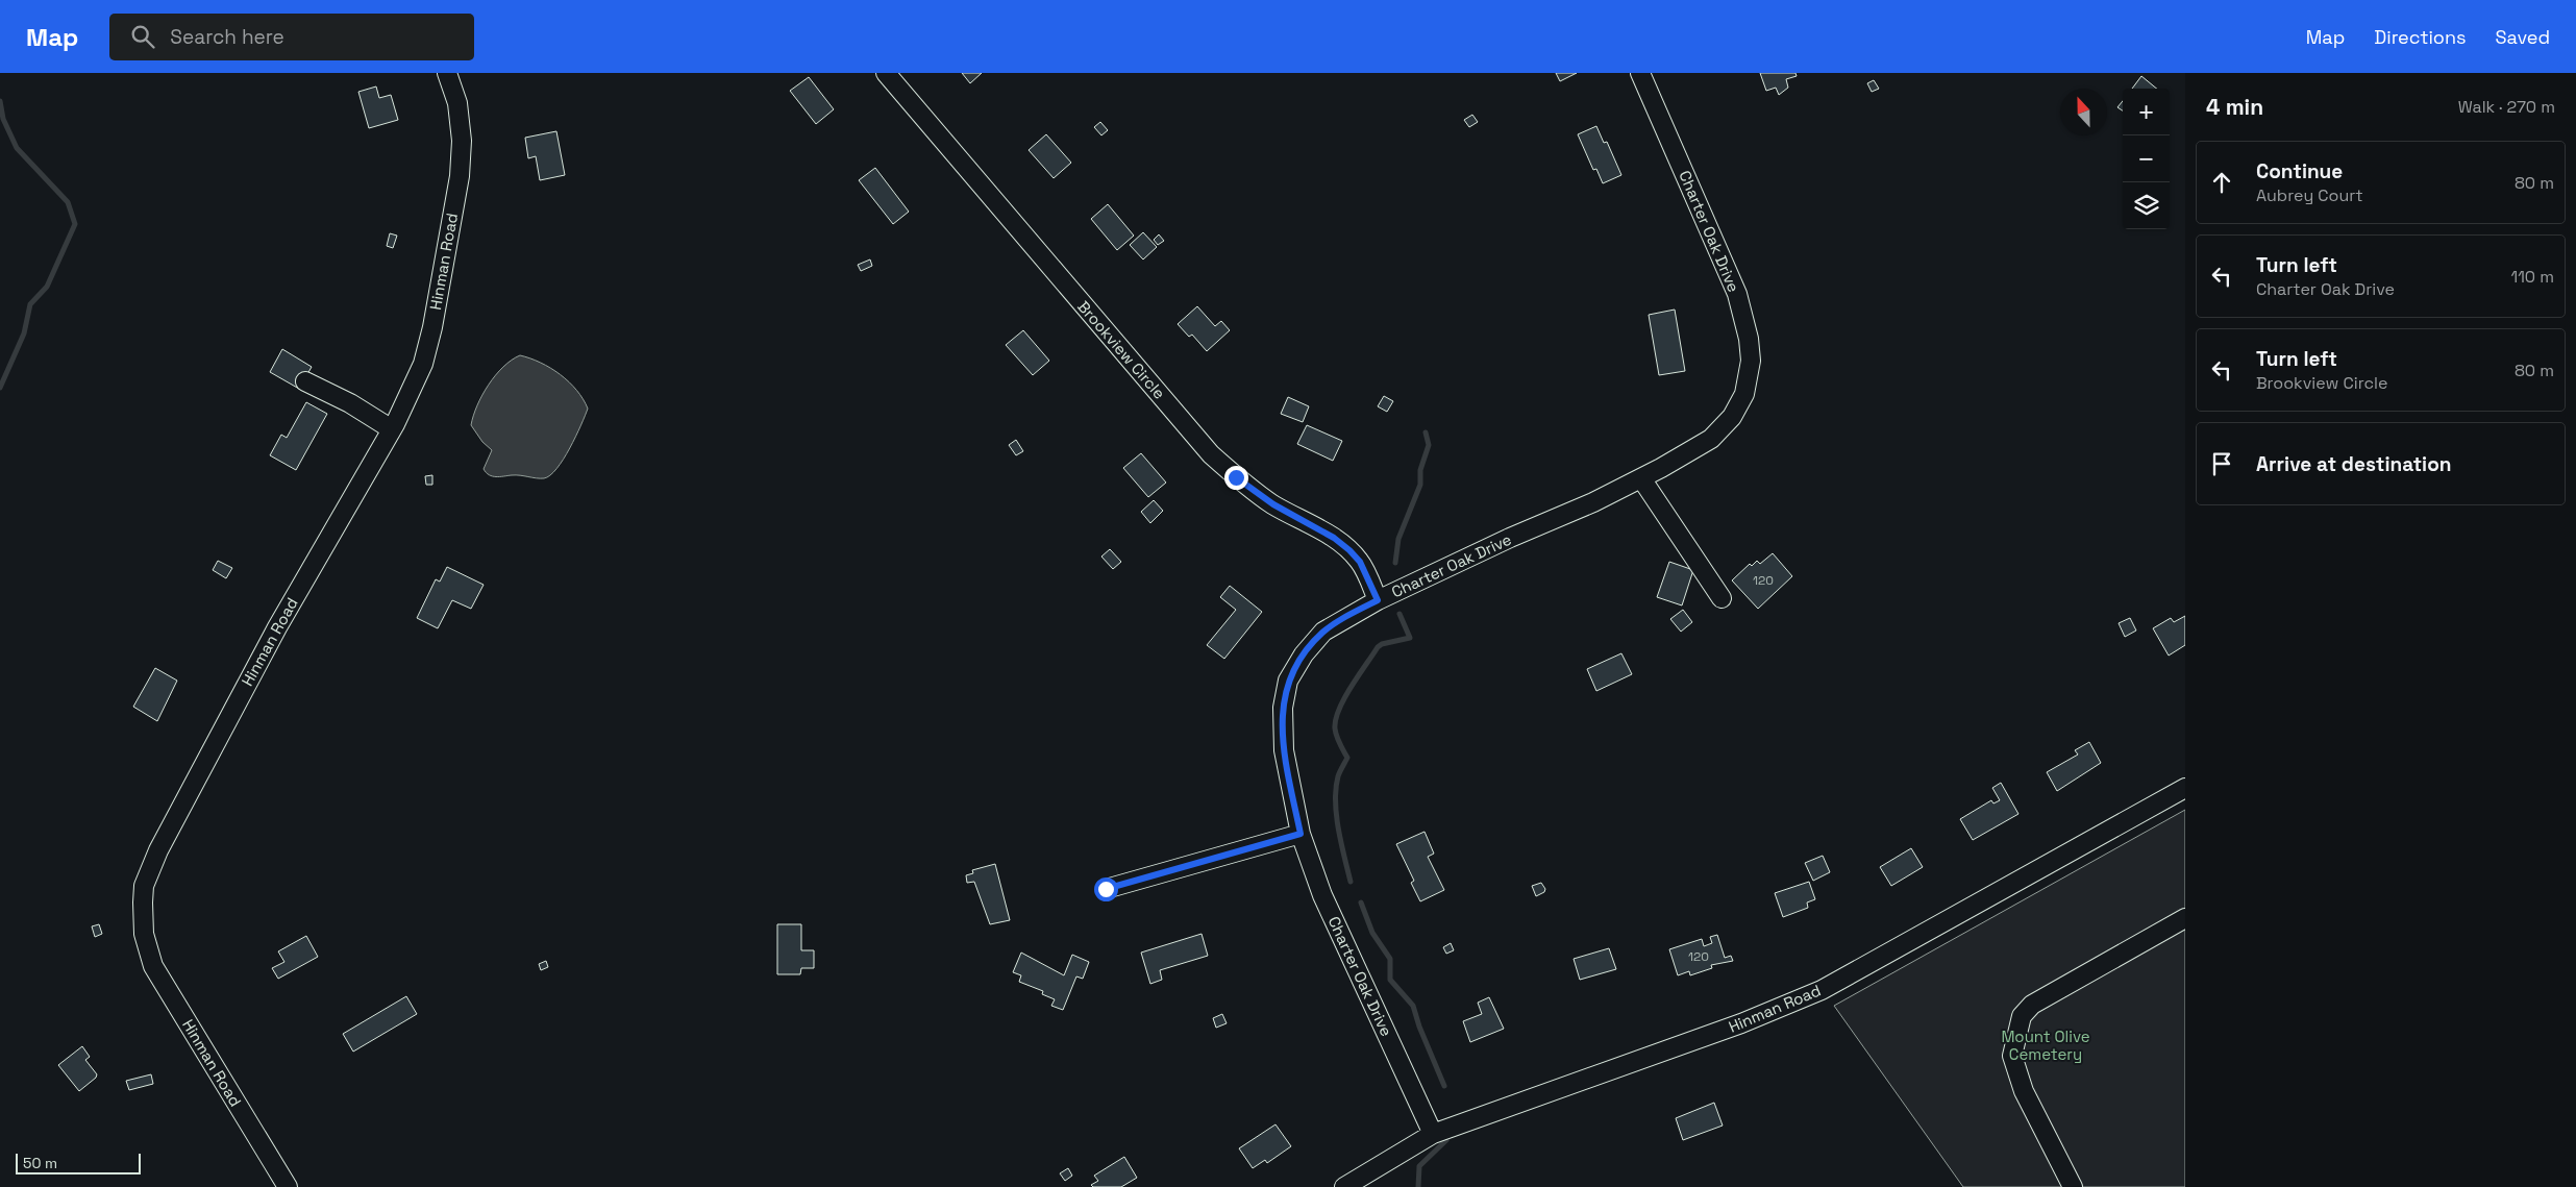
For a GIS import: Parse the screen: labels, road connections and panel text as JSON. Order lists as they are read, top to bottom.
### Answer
{
  "streets": {
    "street": ["Charter Oak Drive", "Hinman Road", "Brookview Circle"]
  },
  "crossings": [
    ["Charter Oak Drive", "Hinman Road"],
    ["Charter Oak Drive", "Brookview Circle"]
  ],
  "parks": ["Mount Olive Cemetery"],
  "house_numbers": ["120", "120"],
  "scale_bar": "50 m",
  "north": "top",
  "page": {
    "header": "Map",
    "search": "Search here",
    "nav": ["Map", "Directions", "Saved"],
    "heading": ["4 min", "Walk · 270 m"],
    "map_buttons": ["+", "−"],
    "list": [
      ["Continue", "Aubrey Court", "80 m"],
      ["Turn left", "Charter Oak Drive", "110 m"],
      ["Turn left", "Brookview Circle", "80 m"],
      "Arrive at destination"
    ],
    "scale": "50 m"
  }
}
